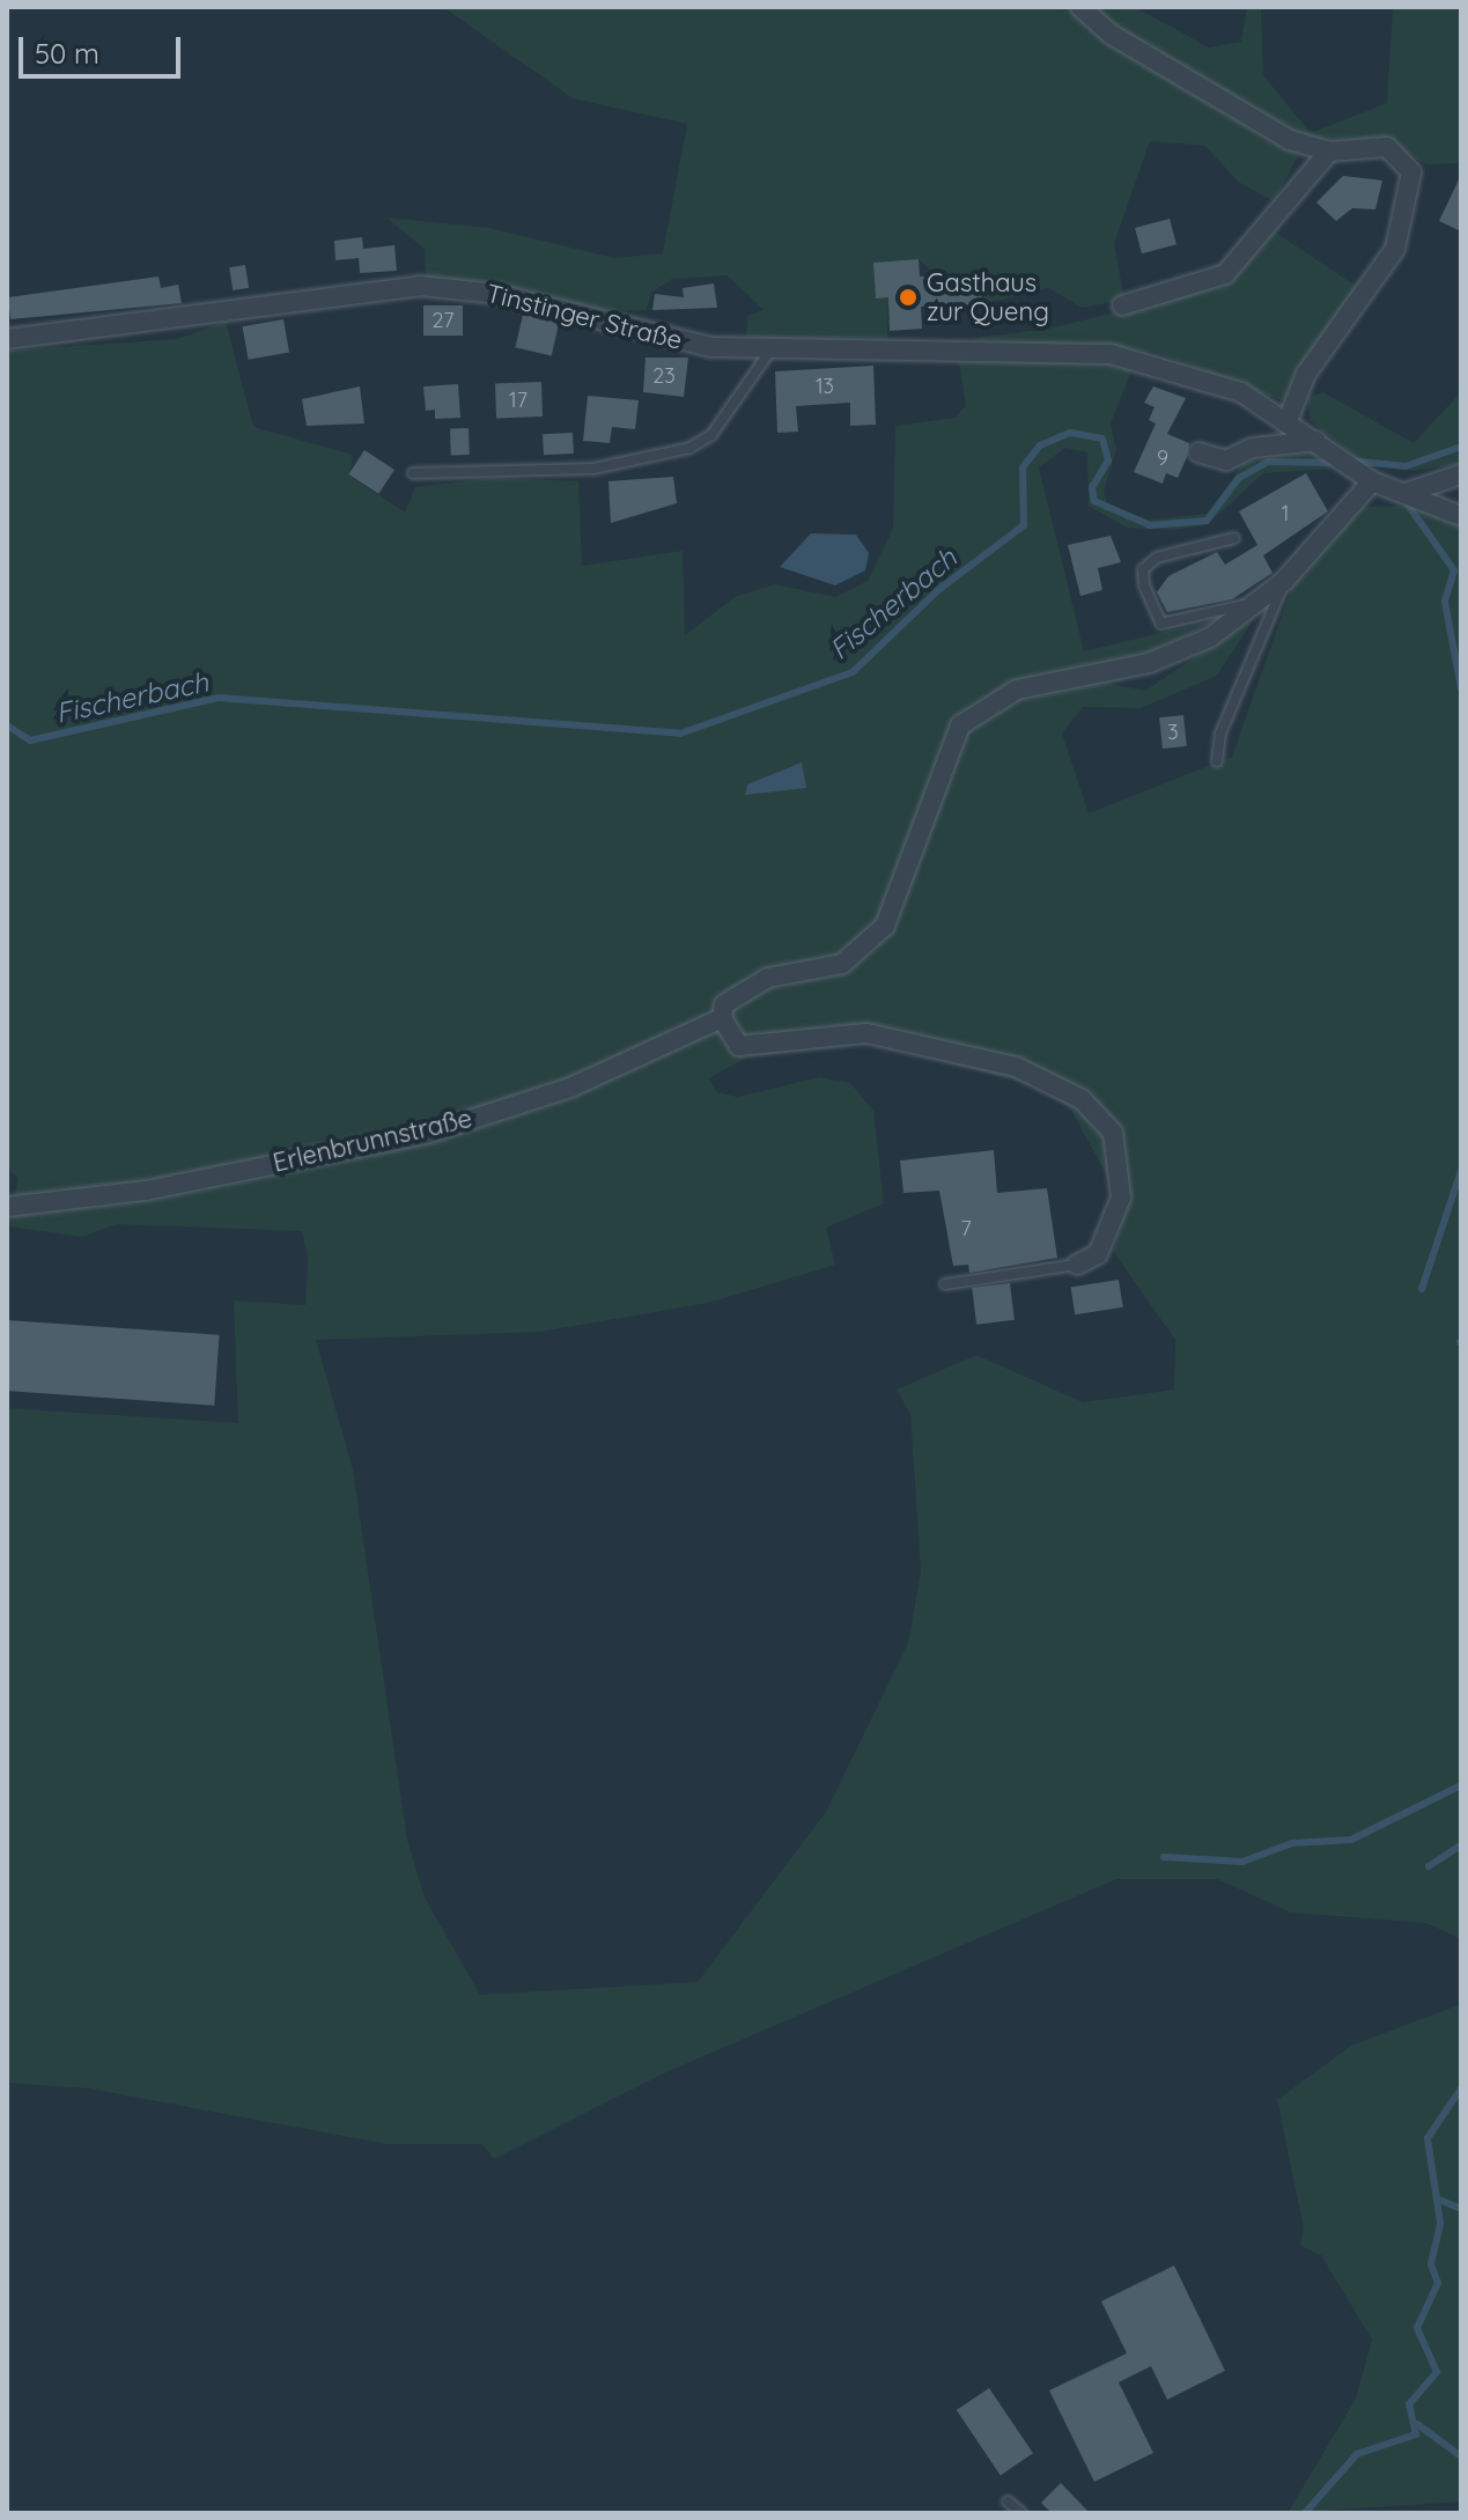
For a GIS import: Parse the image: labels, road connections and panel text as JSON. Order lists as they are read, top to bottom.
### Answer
{
  "streets": {
    "street": ["Tinstinger Straße", "Erlenbrunnstraße"]
  },
  "water": ["Fischerbach"],
  "places": ["Gasthaus zur Queng"],
  "house_numbers": [
    "27",
    "23",
    "13",
    "17",
    "9",
    "1",
    "3",
    "7"
  ],
  "scale_bar": "50 m"
}
